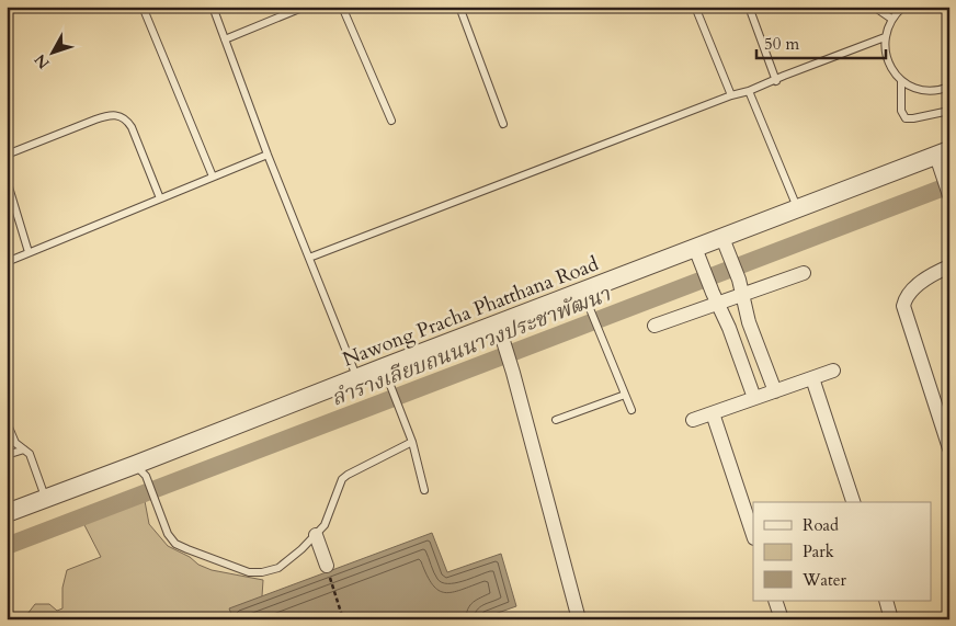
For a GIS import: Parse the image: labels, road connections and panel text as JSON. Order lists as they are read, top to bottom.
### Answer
{
  "streets": {
    "street": ["Nawong Pracha Phatthana Road"]
  },
  "water": ["ลำรางเลียบถนนนาวงประชาพัฒนา"],
  "legend": ["Road", "Park", "Water"],
  "scale_bar": "50 m",
  "north": "bottom left"
}
